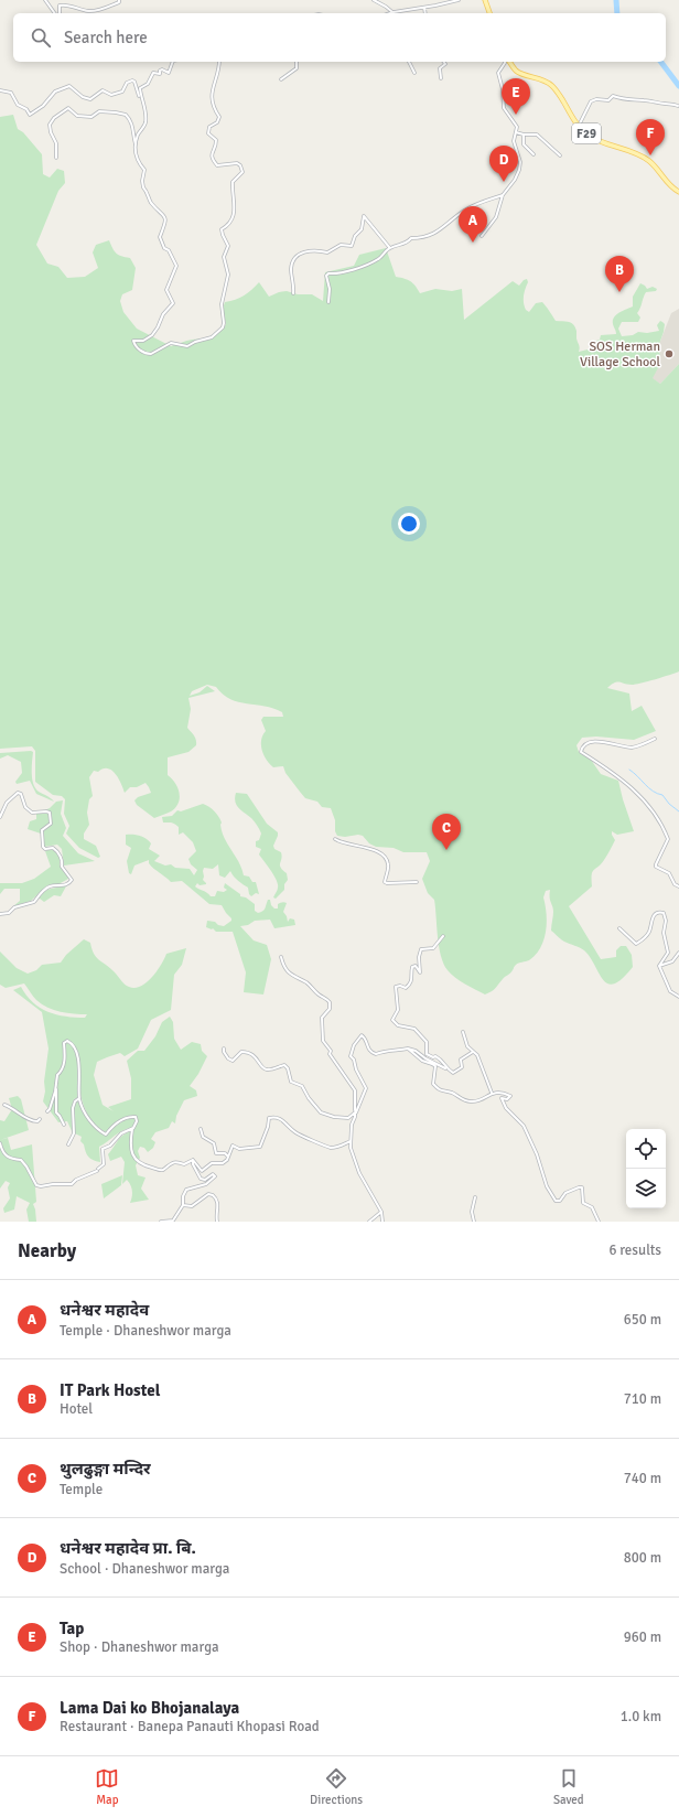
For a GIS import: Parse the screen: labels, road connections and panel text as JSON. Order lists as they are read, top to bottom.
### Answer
{
  "streets": {
    "main road": ["F29"]
  },
  "places": ["SOS Herman Village School"],
  "page": {
    "search": "Search here",
    "pins": [
      "E",
      "F",
      "D",
      "A",
      "B",
      "C"
    ],
    "heading": ["Nearby", "6 results"],
    "list": [
      {
        "mark": "A",
        "name": "धनेश्वर महादेव",
        "note": "Temple · Dhaneshwor marga",
        "value": "650 m"
      },
      {
        "mark": "B",
        "name": "IT Park Hostel",
        "note": "Hotel",
        "value": "710 m"
      },
      {
        "mark": "C",
        "name": "थुलढुङ्गा मन्दिर",
        "note": "Temple",
        "value": "740 m"
      },
      {
        "mark": "D",
        "name": "धनेश्वर महादेव प्रा. बि.",
        "note": "School · Dhaneshwor marga",
        "value": "800 m"
      },
      {
        "mark": "E",
        "name": "Tap",
        "note": "Shop · Dhaneshwor marga",
        "value": "960 m"
      },
      {
        "mark": "F",
        "name": "Lama Dai ko Bhojanalaya",
        "note": "Restaurant · Banepa Panauti Khopasi Road",
        "value": "1.0 km"
      }
    ],
    "nav": ["Map", "Directions", "Saved"]
  }
}
